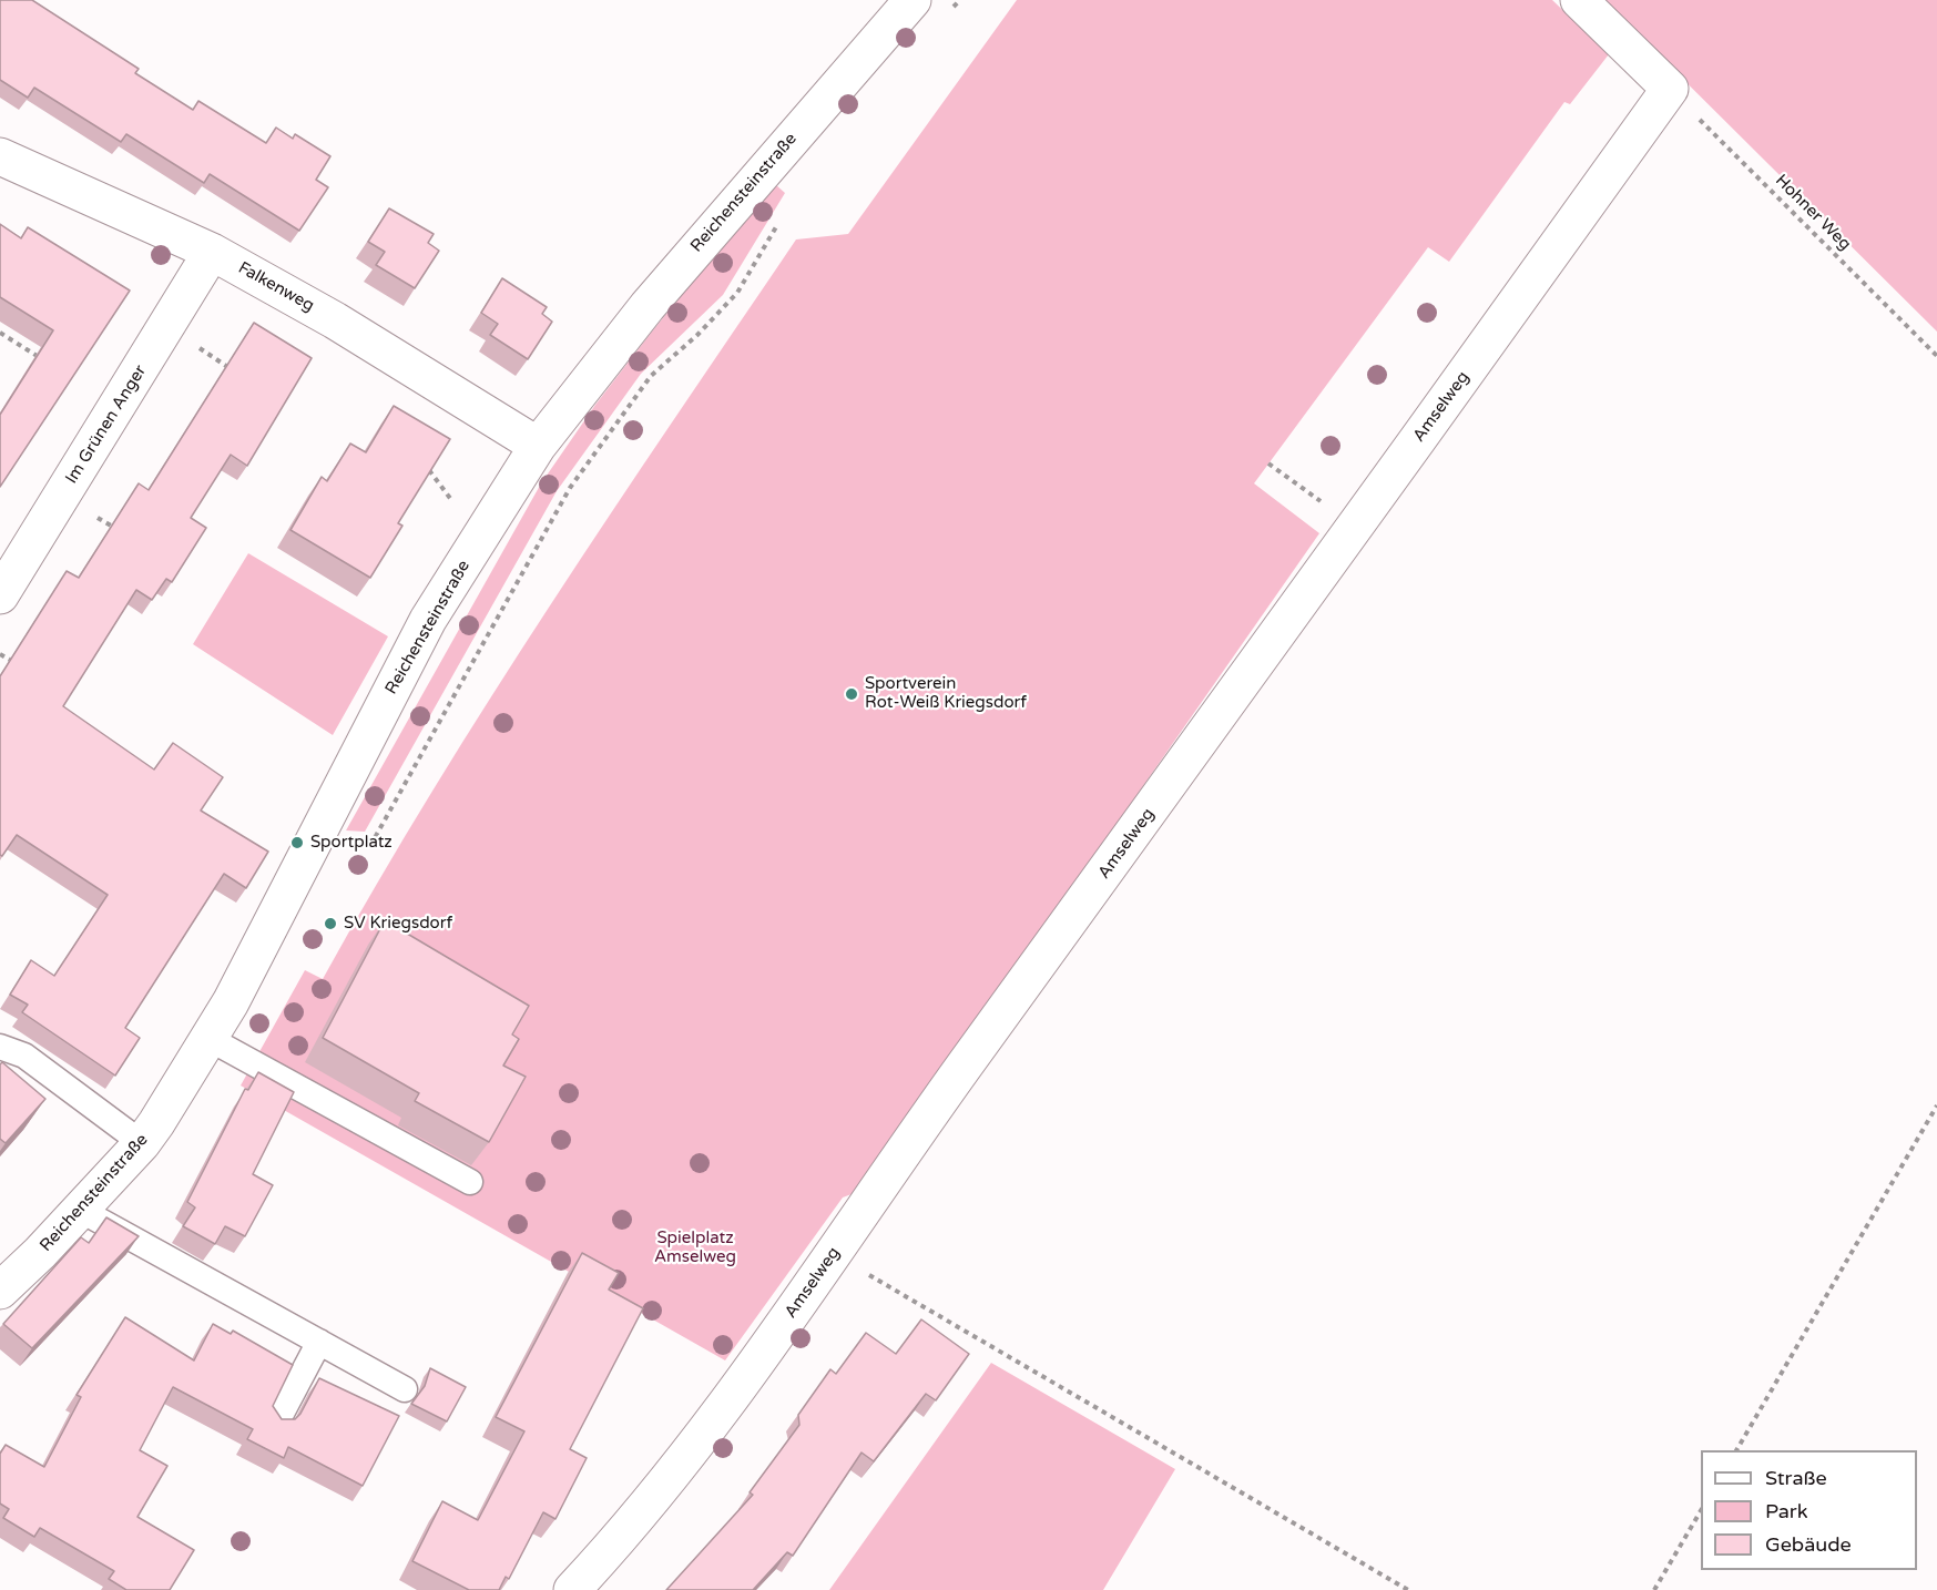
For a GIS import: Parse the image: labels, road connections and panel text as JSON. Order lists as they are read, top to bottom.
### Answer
{
  "streets": {
    "street": [
      "Reichensteinstraße",
      "Falkenweg",
      "Amselweg",
      "Im Grünen Anger"
    ],
    "path": ["Hohner Weg"]
  },
  "crossings": [
    ["Reichensteinstraße", "Falkenweg"],
    ["Hohner Weg", "Amselweg"],
    ["Falkenweg", "Im Grünen Anger"]
  ],
  "parks": ["Spielplatz Amselweg"],
  "places": ["Sportverein Rot-Weiß Kriegsdorf", "Sportplatz", "SV Kriegsdorf"],
  "legend": ["Straße", "Park", "Gebäude"]
}
